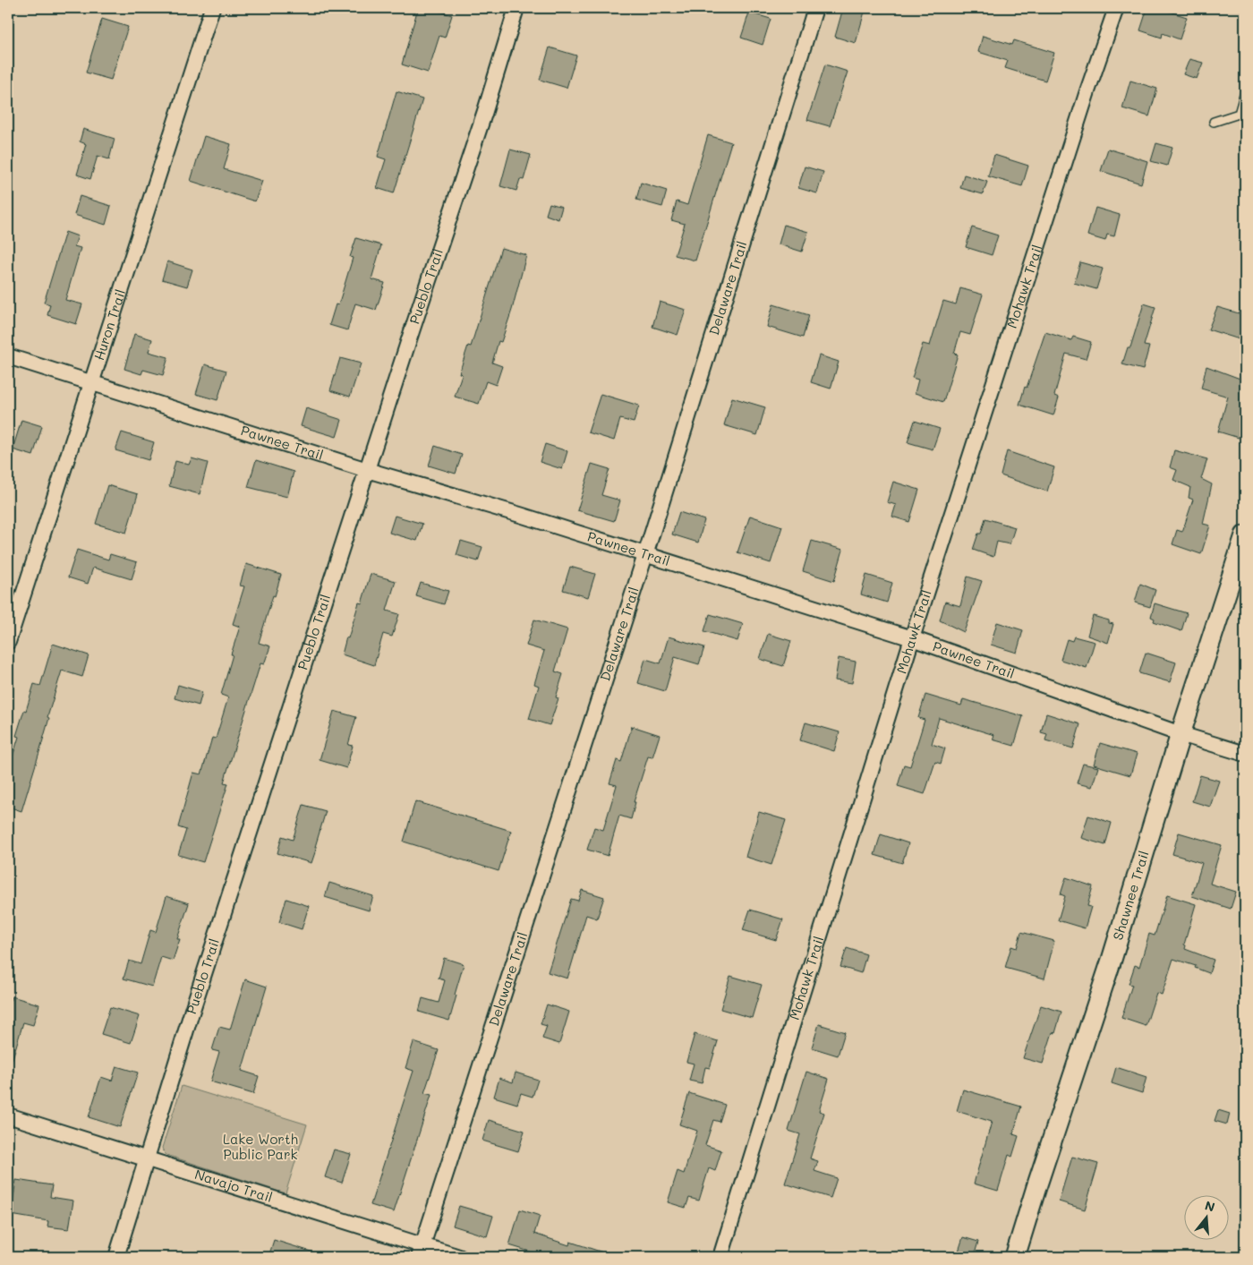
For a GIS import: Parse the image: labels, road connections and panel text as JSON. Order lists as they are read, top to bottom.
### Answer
{
  "streets": {
    "street": [
      "Mohawk Trail",
      "Pueblo Trail",
      "Delaware Trail",
      "Huron Trail",
      "Pawnee Trail",
      "Shawnee Trail",
      "Navajo Trail"
    ]
  },
  "crossings": [
    ["Mohawk Trail", "Pawnee Trail"],
    ["Pueblo Trail", "Pawnee Trail"],
    ["Pueblo Trail", "Navajo Trail"],
    ["Delaware Trail", "Pawnee Trail"],
    ["Delaware Trail", "Navajo Trail"],
    ["Huron Trail", "Pawnee Trail"],
    ["Pawnee Trail", "Shawnee Trail"]
  ],
  "parks": ["Lake Worth Public Park"],
  "north": "top"
}
